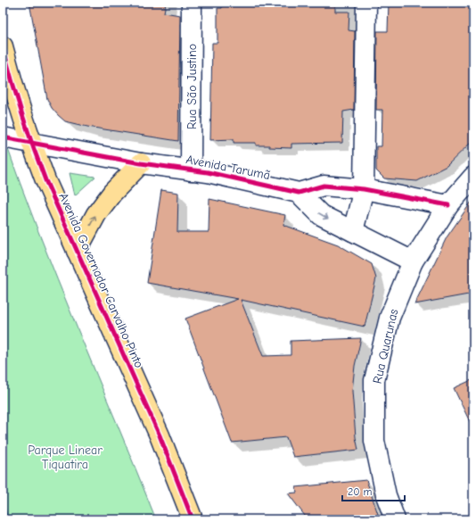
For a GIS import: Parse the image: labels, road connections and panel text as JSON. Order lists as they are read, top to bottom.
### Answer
{
  "streets": {
    "main road": ["Avenida Governador Carvalho Pinto"],
    "street": ["Rua São Justino", "Avenida Tarumã", "Rua Quarunas"]
  },
  "crossings": [
    ["Rua São Justino", "Avenida Tarumã"],
    ["Avenida Tarumã", "Avenida Governador Carvalho Pinto"],
    ["Avenida Tarumã", "Rua Quarunas"]
  ],
  "parks": ["Parque Linear Tiquatira"],
  "scale_bar": "20 m"
}
